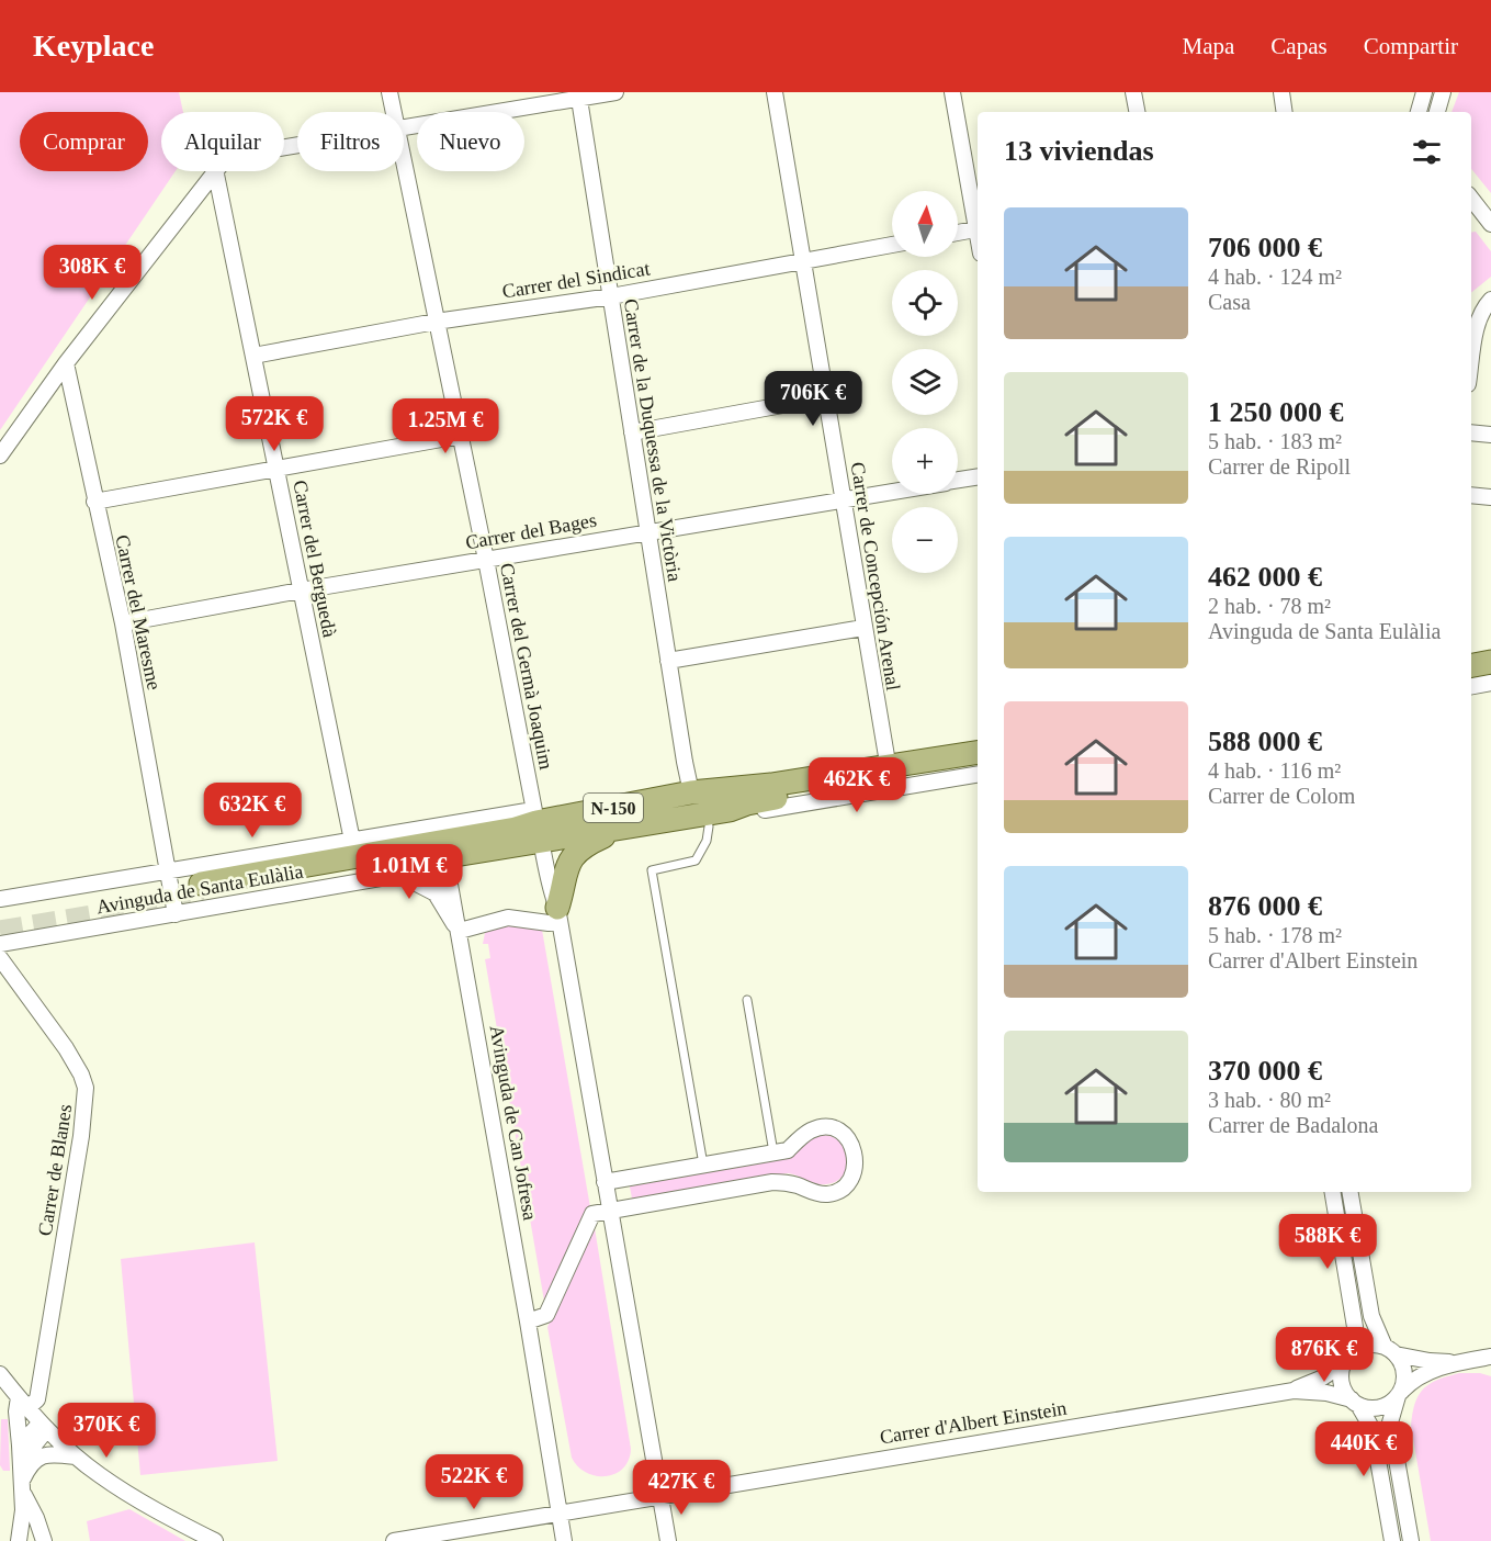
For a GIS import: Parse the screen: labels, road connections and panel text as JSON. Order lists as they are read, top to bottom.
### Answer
{
  "streets": {
    "main road": ["N-150"],
    "street": [
      "Carrer del Sindicat",
      "Carrer de la Duquessa de la Victòria",
      "Carrer del Bages",
      "Carrer del Berguedà",
      "Carrer de Concepción Arenal",
      "Carrer del Maresme",
      "Carrer del Germà Joaquim",
      "Avinguda de Santa Eulàlia",
      "Avinguda de Can Jofresa",
      "Carrer de Blanes",
      "Carrer d'Albert Einstein"
    ]
  },
  "crossings": [
    ["Carrer del Sindicat", "Carrer de la Duquessa de la Victòria"],
    ["Carrer del Sindicat", "Carrer del Berguedà"],
    ["Carrer del Sindicat", "Carrer de Concepción Arenal"],
    ["Carrer del Sindicat", "Carrer del Germà Joaquim"],
    ["Carrer de la Duquessa de la Victòria", "Carrer del Bages"],
    ["Carrer de la Duquessa de la Victòria", "N-150"],
    ["Carrer del Bages", "Carrer del Berguedà"],
    ["Carrer del Bages", "Carrer de Concepción Arenal"],
    ["Carrer del Bages", "Carrer del Maresme"],
    ["Carrer del Bages", "Carrer del Germà Joaquim"],
    ["Carrer del Berguedà", "Avinguda de Santa Eulàlia"],
    ["Carrer del Maresme", "Avinguda de Santa Eulàlia"],
    ["Carrer del Germà Joaquim", "N-150"],
    ["Carrer del Germà Joaquim", "Avinguda de Santa Eulàlia"],
    ["N-150", "Avinguda de Santa Eulàlia"],
    ["N-150", "Avinguda de Can Jofresa"],
    ["Avinguda de Santa Eulàlia", "Avinguda de Can Jofresa"],
    ["Avinguda de Can Jofresa", "Carrer d'Albert Einstein"]
  ],
  "north": "top",
  "page": {
    "header": "Keyplace",
    "nav": ["Mapa", "Capas", "Compartir"],
    "chip": [
      "Comprar",
      "Alquilar",
      "Filtros",
      "Nuevo"
    ],
    "heading": "13 viviendas",
    "map_buttons": ["+", "−"],
    "list": [
      {
        "name": "706 000 €",
        "note": "4 hab. · 124 m² · Casa"
      },
      {
        "name": "1 250 000 €",
        "note": "5 hab. · 183 m² · Carrer de Ripoll"
      },
      {
        "name": "462 000 €",
        "note": "2 hab. · 78 m² · Avinguda de Santa Eulàlia"
      },
      {
        "name": "588 000 €",
        "note": "4 hab. · 116 m² · Carrer de Colom"
      },
      {
        "name": "876 000 €",
        "note": "5 hab. · 178 m² · Carrer d'Albert Einstein"
      },
      {
        "name": "370 000 €",
        "note": "3 hab. · 80 m² · Carrer de Badalona"
      }
    ],
    "price": [
      "308K €",
      "706K €",
      "572K €",
      "1.25M €",
      "462K €",
      "632K €",
      "1.01M €",
      "588K €",
      "876K €",
      "370K €",
      "440K €",
      "522K €",
      "427K €"
    ]
  }
}
